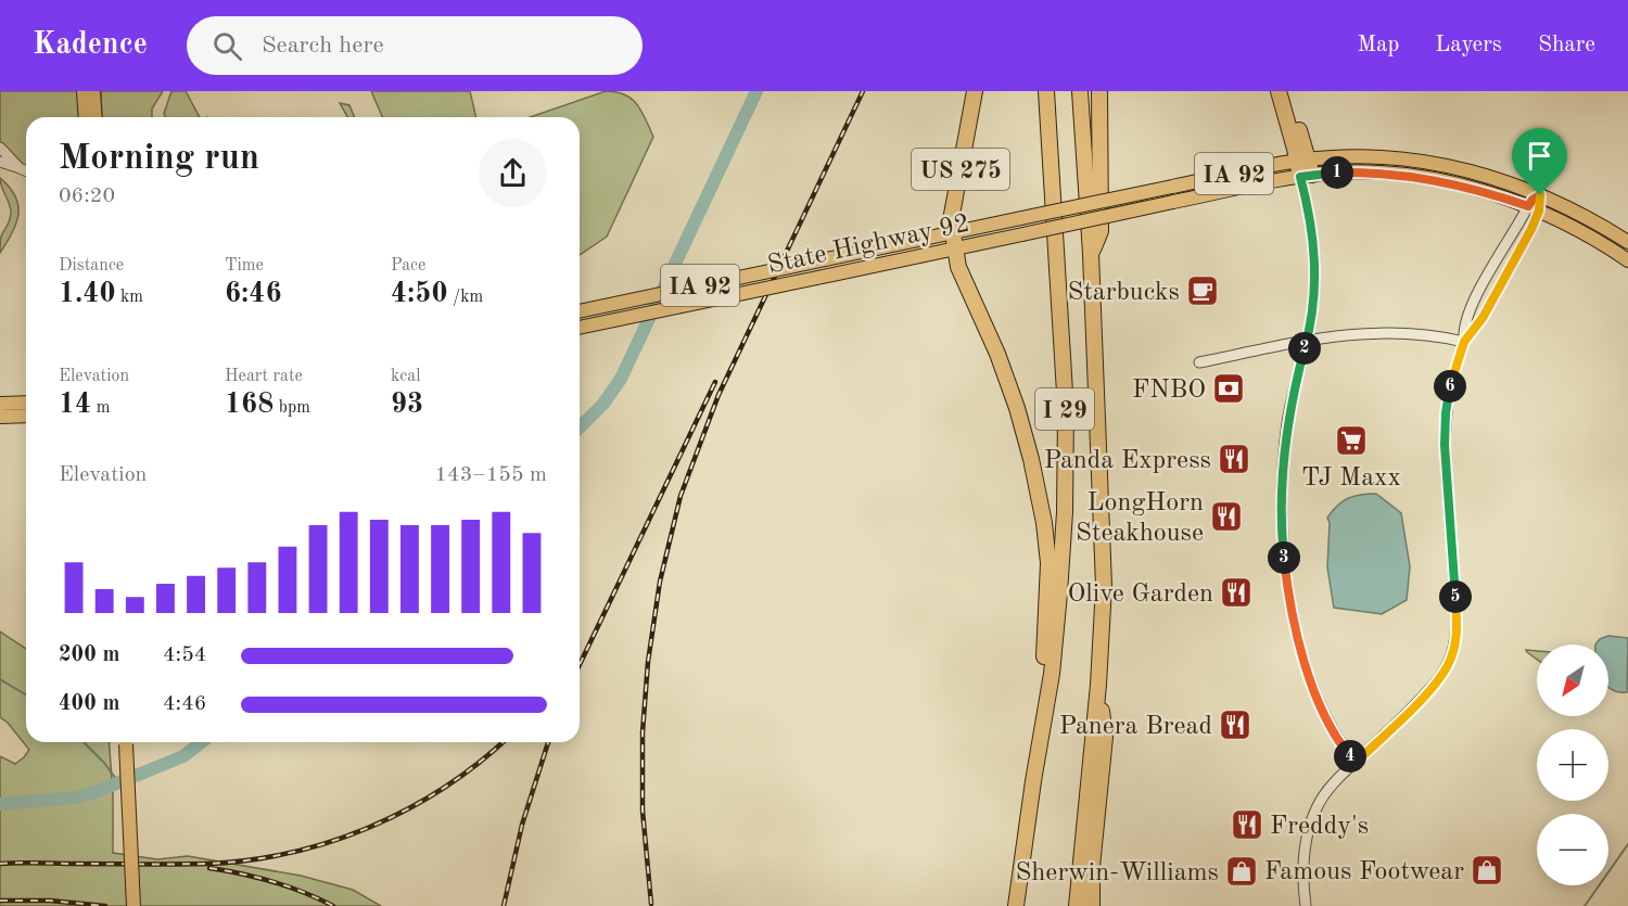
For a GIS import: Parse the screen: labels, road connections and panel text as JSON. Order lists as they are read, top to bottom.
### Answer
{
  "streets": {
    "highway": ["US 275", "I 29"],
    "main road": ["IA 92", "State Highway 92"]
  },
  "crossings": [
    ["US 275", "State Highway 92"]
  ],
  "places": {
    "cafe": ["Starbucks"],
    "bank": ["FNBO"],
    "supermarket": ["TJ Maxx"],
    "restaurant": [
      "Panda Express",
      "LongHorn Steakhouse",
      "Olive Garden",
      "Panera Bread",
      "Freddy's"
    ],
    "shop": ["Famous Footwear", "Sherwin-Williams"]
  },
  "north": "bottom left",
  "page": {
    "header": "Kadence",
    "search": "Search here",
    "nav": ["Map", "Layers", "Share"],
    "heading": ["Morning run", "06:20"],
    "pins": [
      "1",
      "2",
      "6",
      "3",
      "5",
      "4"
    ],
    "stats": [
      ["Distance", "1.40 km"],
      ["Time", "6:46"],
      ["Pace", "4:50 /km"],
      ["Elevation", "14 m"],
      ["Heart rate", "168 bpm"],
      ["kcal", "93"]
    ],
    "chart": ["Elevation", "143–155 m"],
    "list": [
      {
        "name": "200 m",
        "note": "4:54"
      },
      {
        "name": "400 m",
        "note": "4:46"
      }
    ],
    "map_buttons": ["+", "−"]
  }
}
